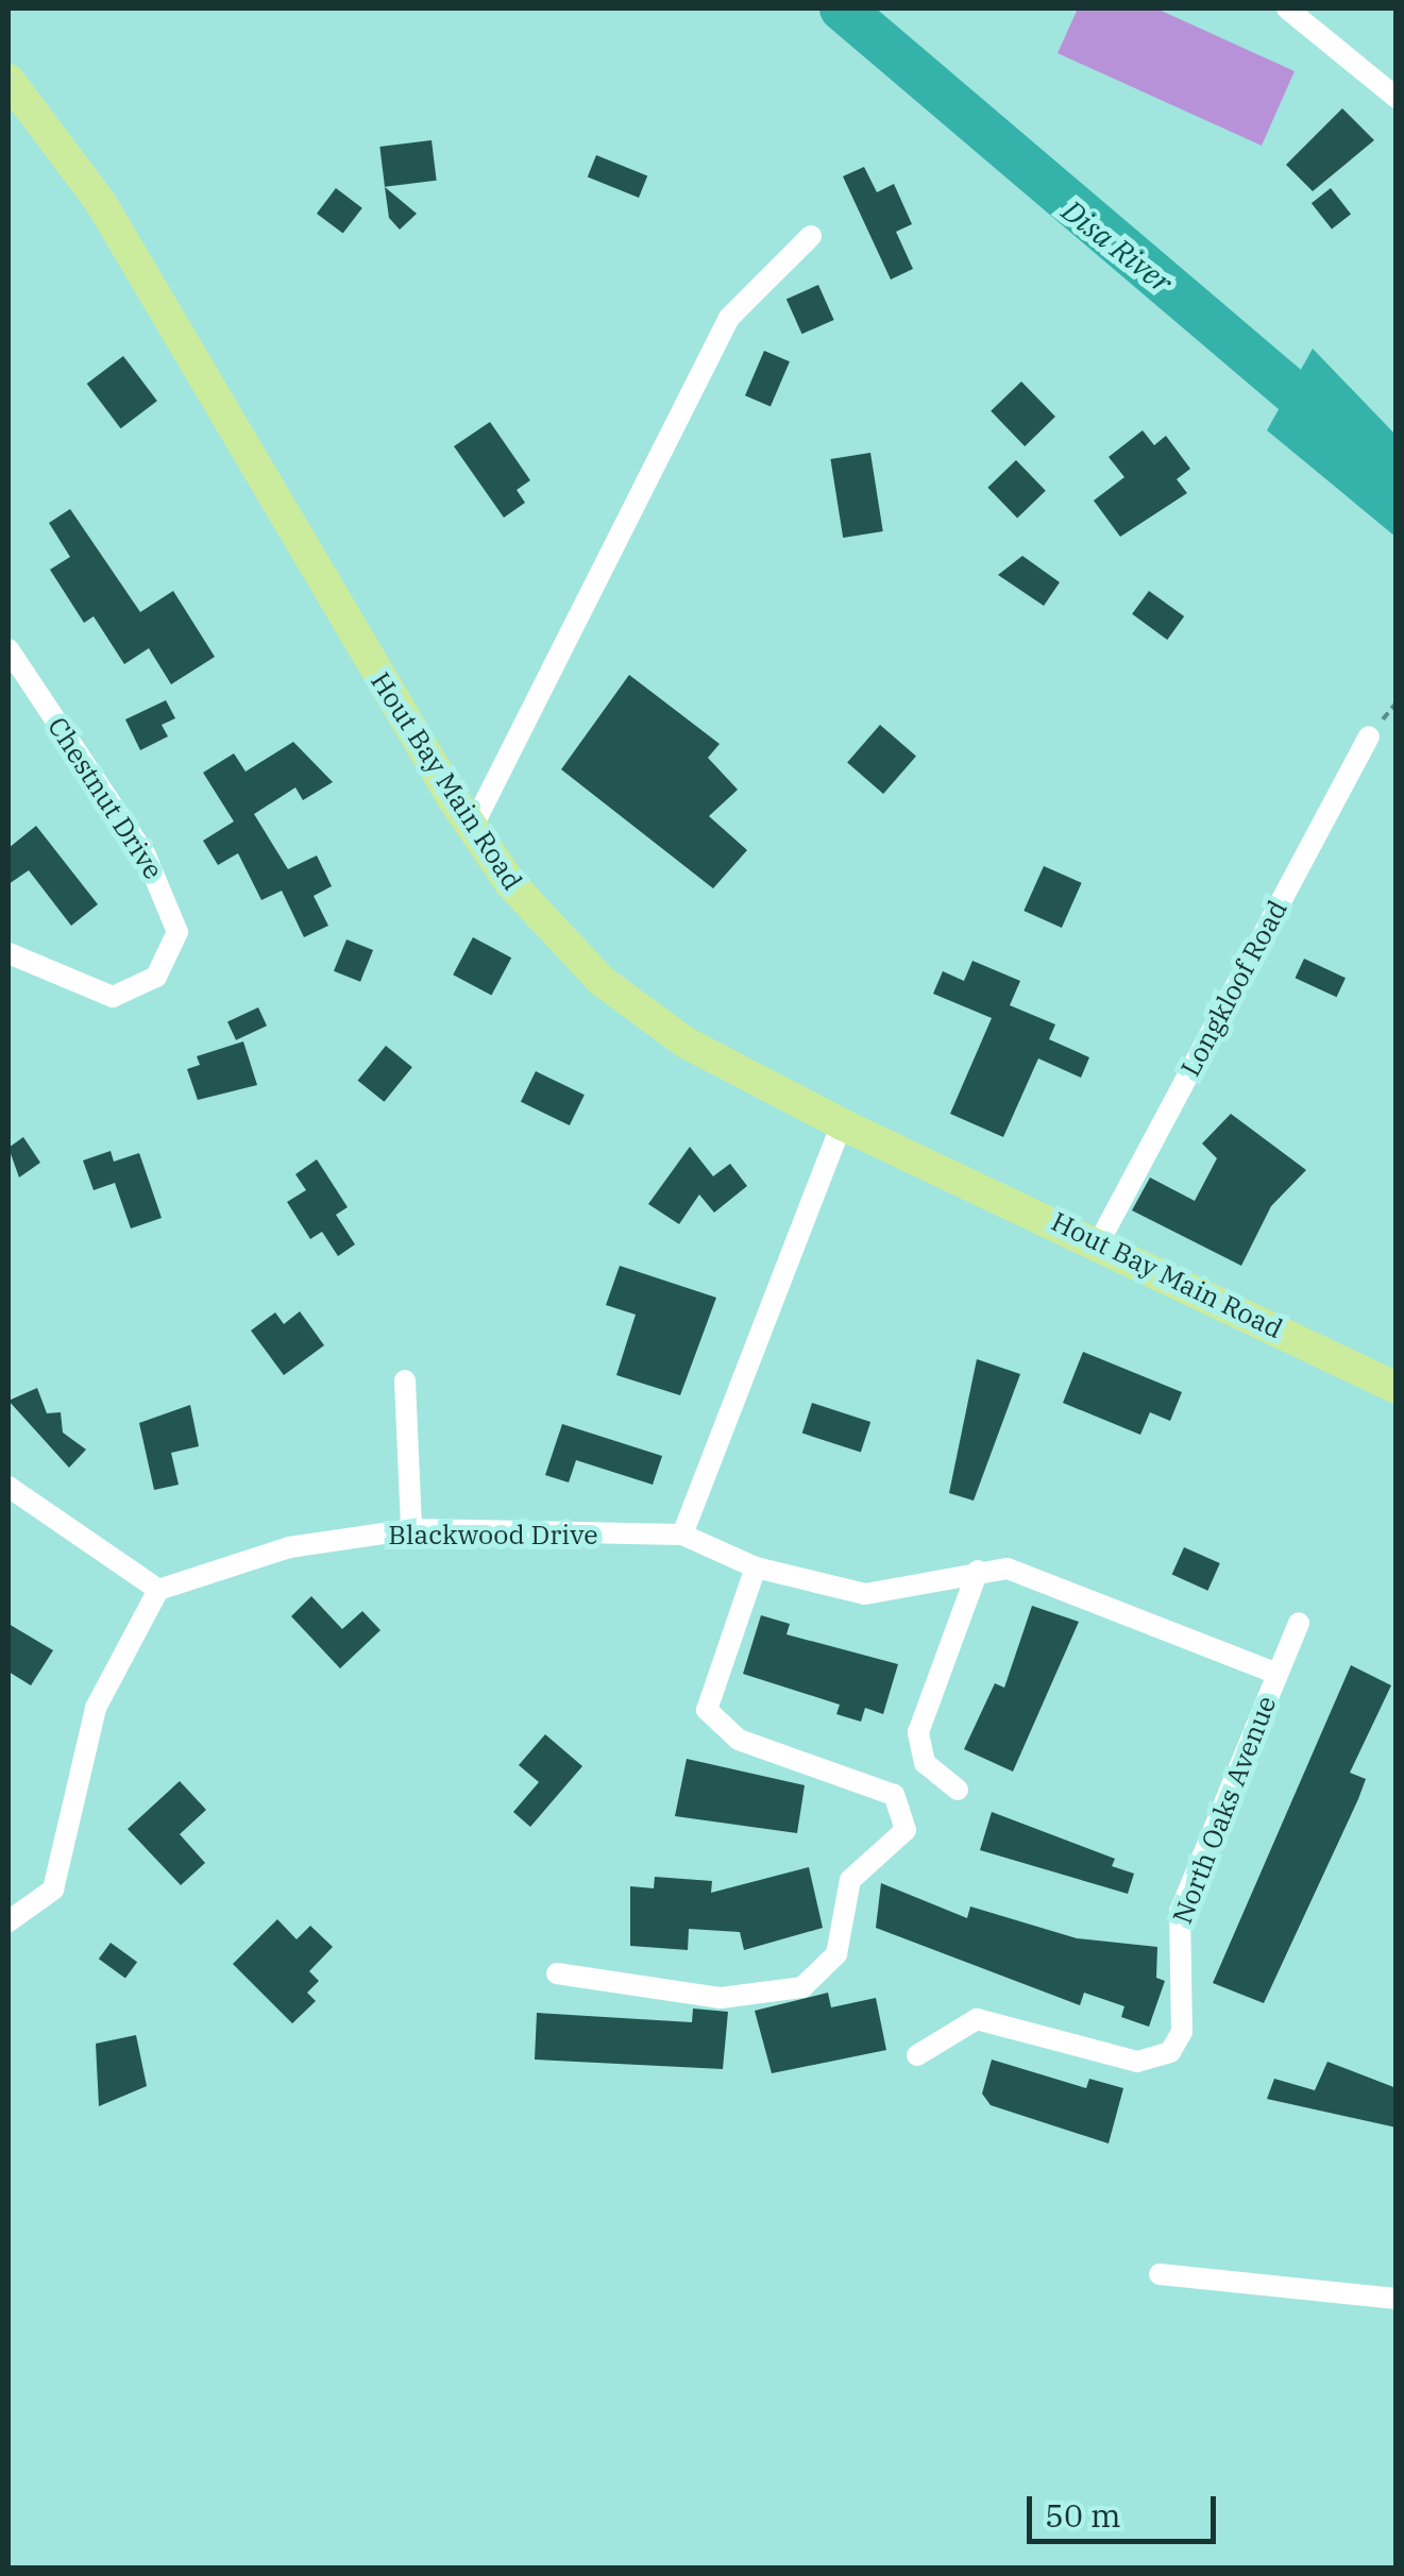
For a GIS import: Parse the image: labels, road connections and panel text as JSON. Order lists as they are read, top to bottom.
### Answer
{
  "streets": {
    "main road": ["Hout Bay Main Road"],
    "street": [
      "Chestnut Drive",
      "Longkloof Road",
      "Blackwood Drive",
      "North Oaks Avenue"
    ]
  },
  "crossings": [
    ["Hout Bay Main Road", "Longkloof Road"],
    ["Blackwood Drive", "North Oaks Avenue"]
  ],
  "water": ["Disa River"],
  "scale_bar": "50 m"
}
